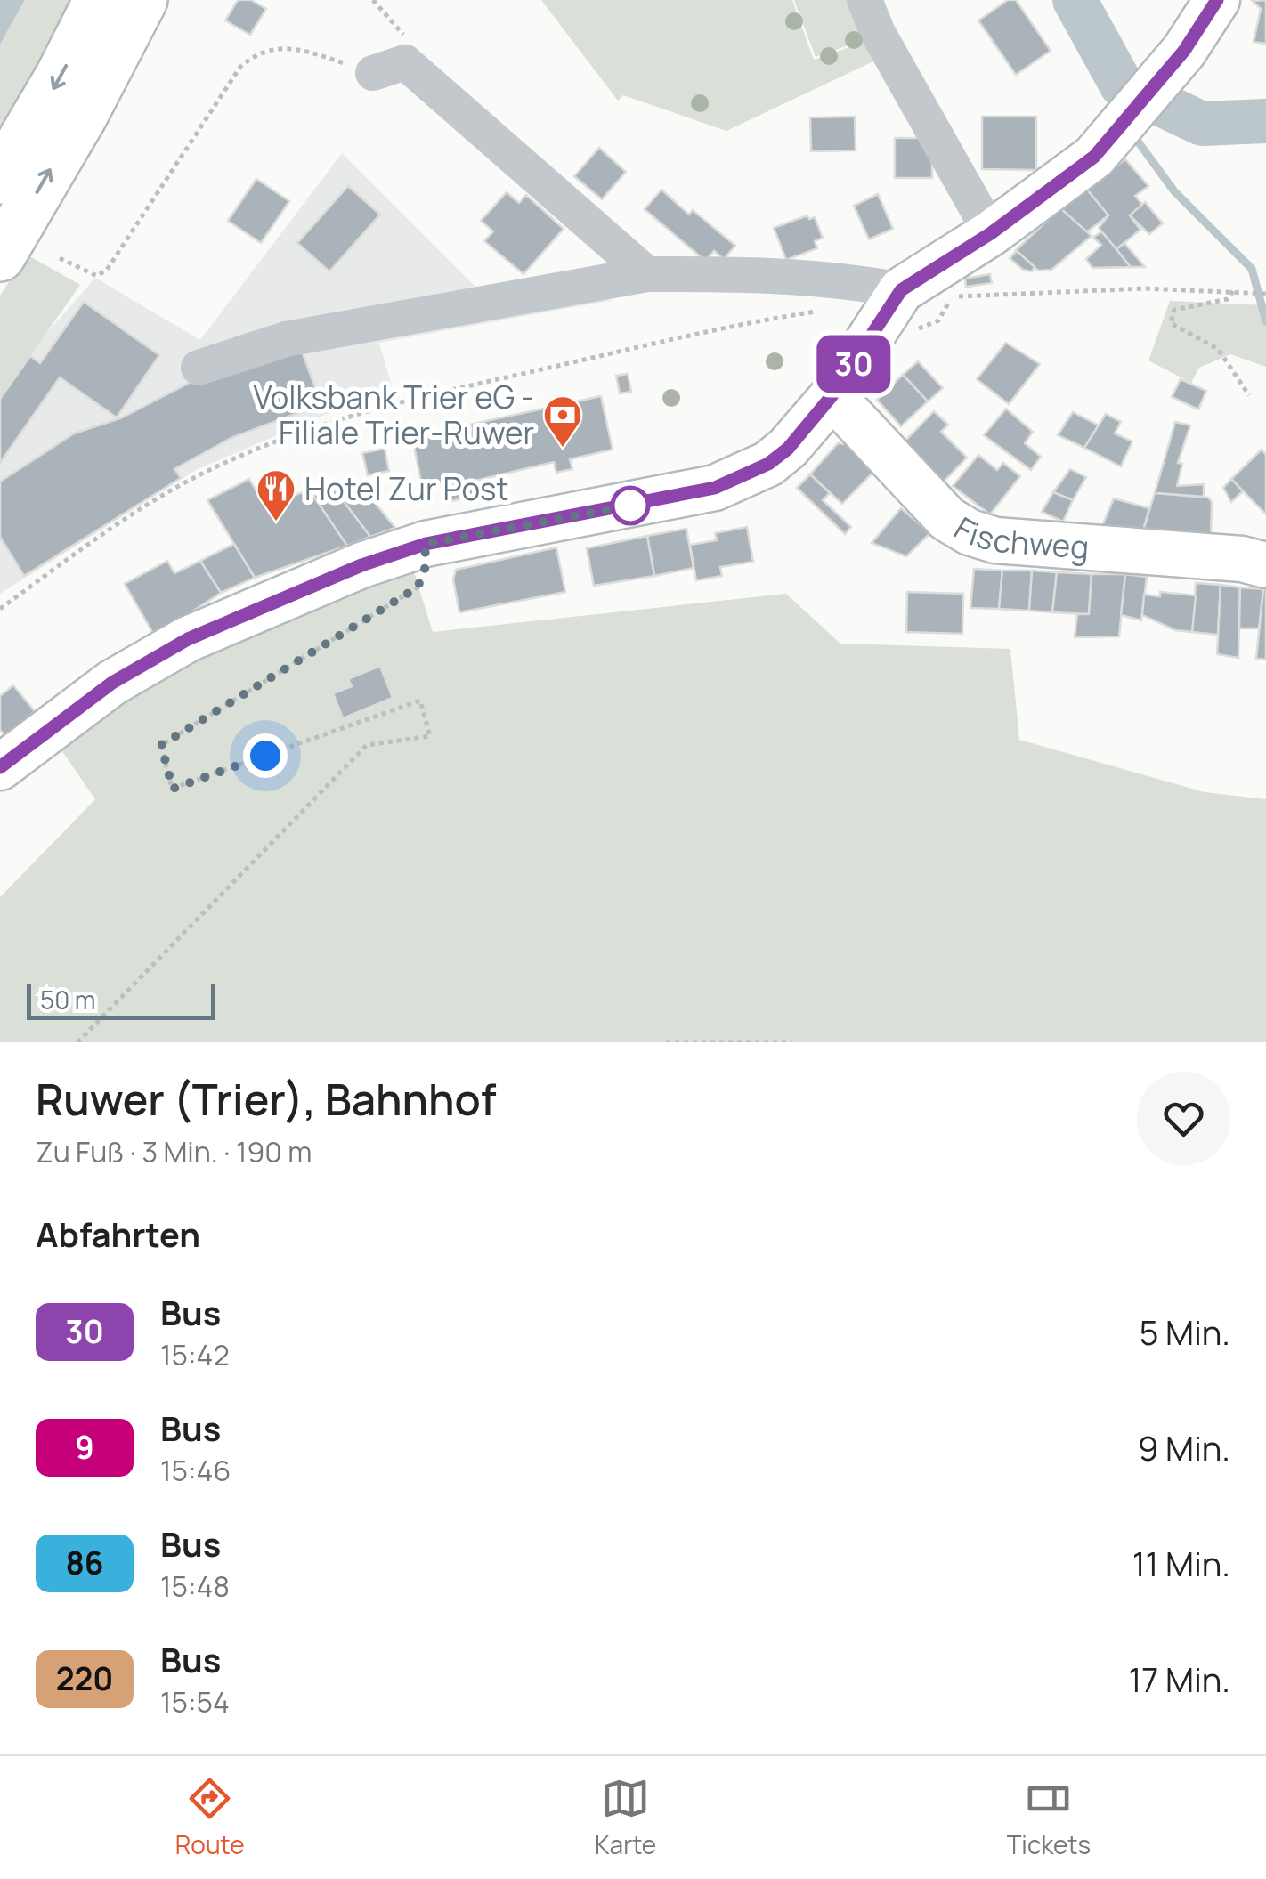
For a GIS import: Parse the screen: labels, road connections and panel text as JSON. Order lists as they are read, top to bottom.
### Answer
{
  "streets": {
    "main road": ["Fischweg"]
  },
  "places": {
    "bank": ["Volksbank Trier eG - Filiale Trier-Ruwer"],
    "restaurant": ["Hotel Zur Post"]
  },
  "lines": ["bus line 30"],
  "scale_bar": "50 m",
  "page": {
    "on_map": "30",
    "scale": "50 m",
    "heading": [
      ["Ruwer (Trier), Bahnhof", "Zu Fuß · 3 Min. · 190 m"],
      "Abfahrten"
    ],
    "list": [
      {
        "mark": "30",
        "name": "Bus",
        "note": "15:42",
        "value": "5 Min."
      },
      {
        "mark": "9",
        "name": "Bus",
        "note": "15:46",
        "value": "9 Min."
      },
      {
        "mark": "86",
        "name": "Bus",
        "note": "15:48",
        "value": "11 Min."
      },
      {
        "mark": "220",
        "name": "Bus",
        "note": "15:54",
        "value": "17 Min."
      }
    ],
    "tabs": ["Route", "Karte", "Tickets"]
  }
}
